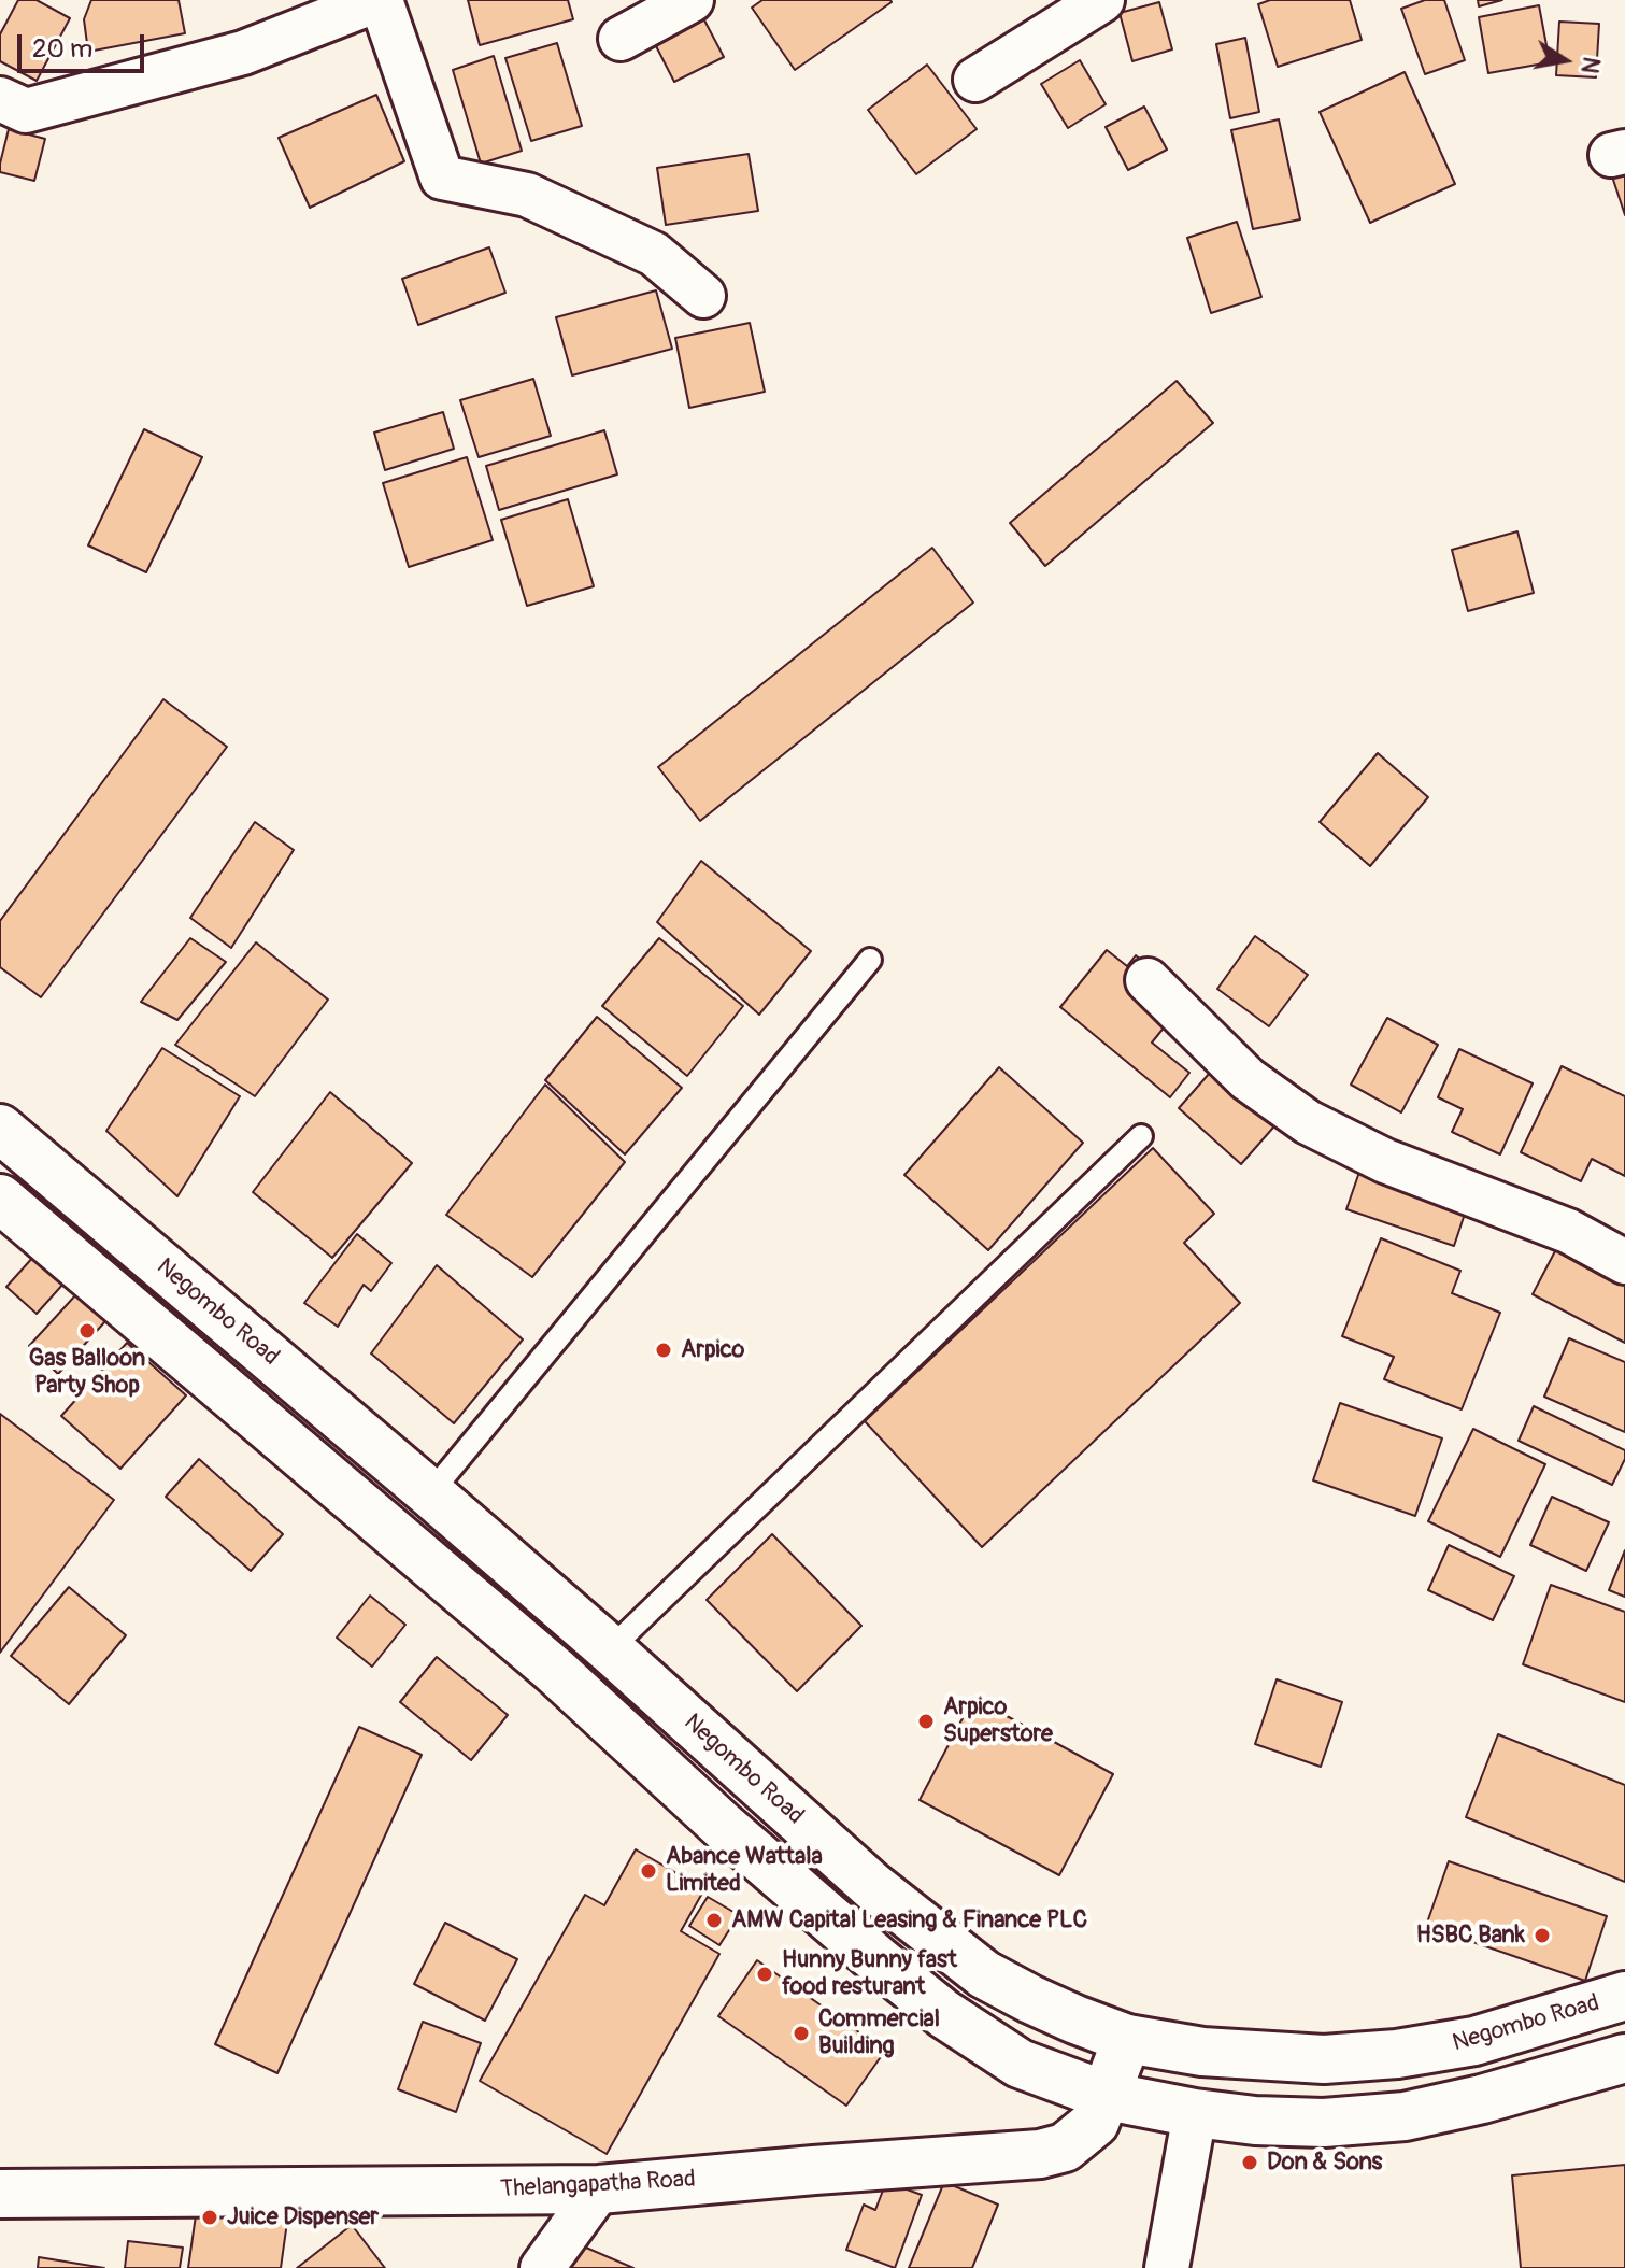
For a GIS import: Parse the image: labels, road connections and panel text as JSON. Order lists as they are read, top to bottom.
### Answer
{
  "streets": {
    "main road": ["Negombo Road", "Thelangapatha Road"]
  },
  "crossings": [
    ["Negombo Road", "Thelangapatha Road"]
  ],
  "places": [
    "Gas Balloon Party Shop",
    "Arpico",
    "Arpico Superstore",
    "Abance Wattala Limited",
    "AMW Capital Leasing & Finance PLC",
    "HSBC Bank",
    "Hunny Bunny fast food resturant",
    "Commercial Building",
    "Don & Sons",
    "Juice Dispenser"
  ],
  "scale_bar": "20 m",
  "north": "right"
}
